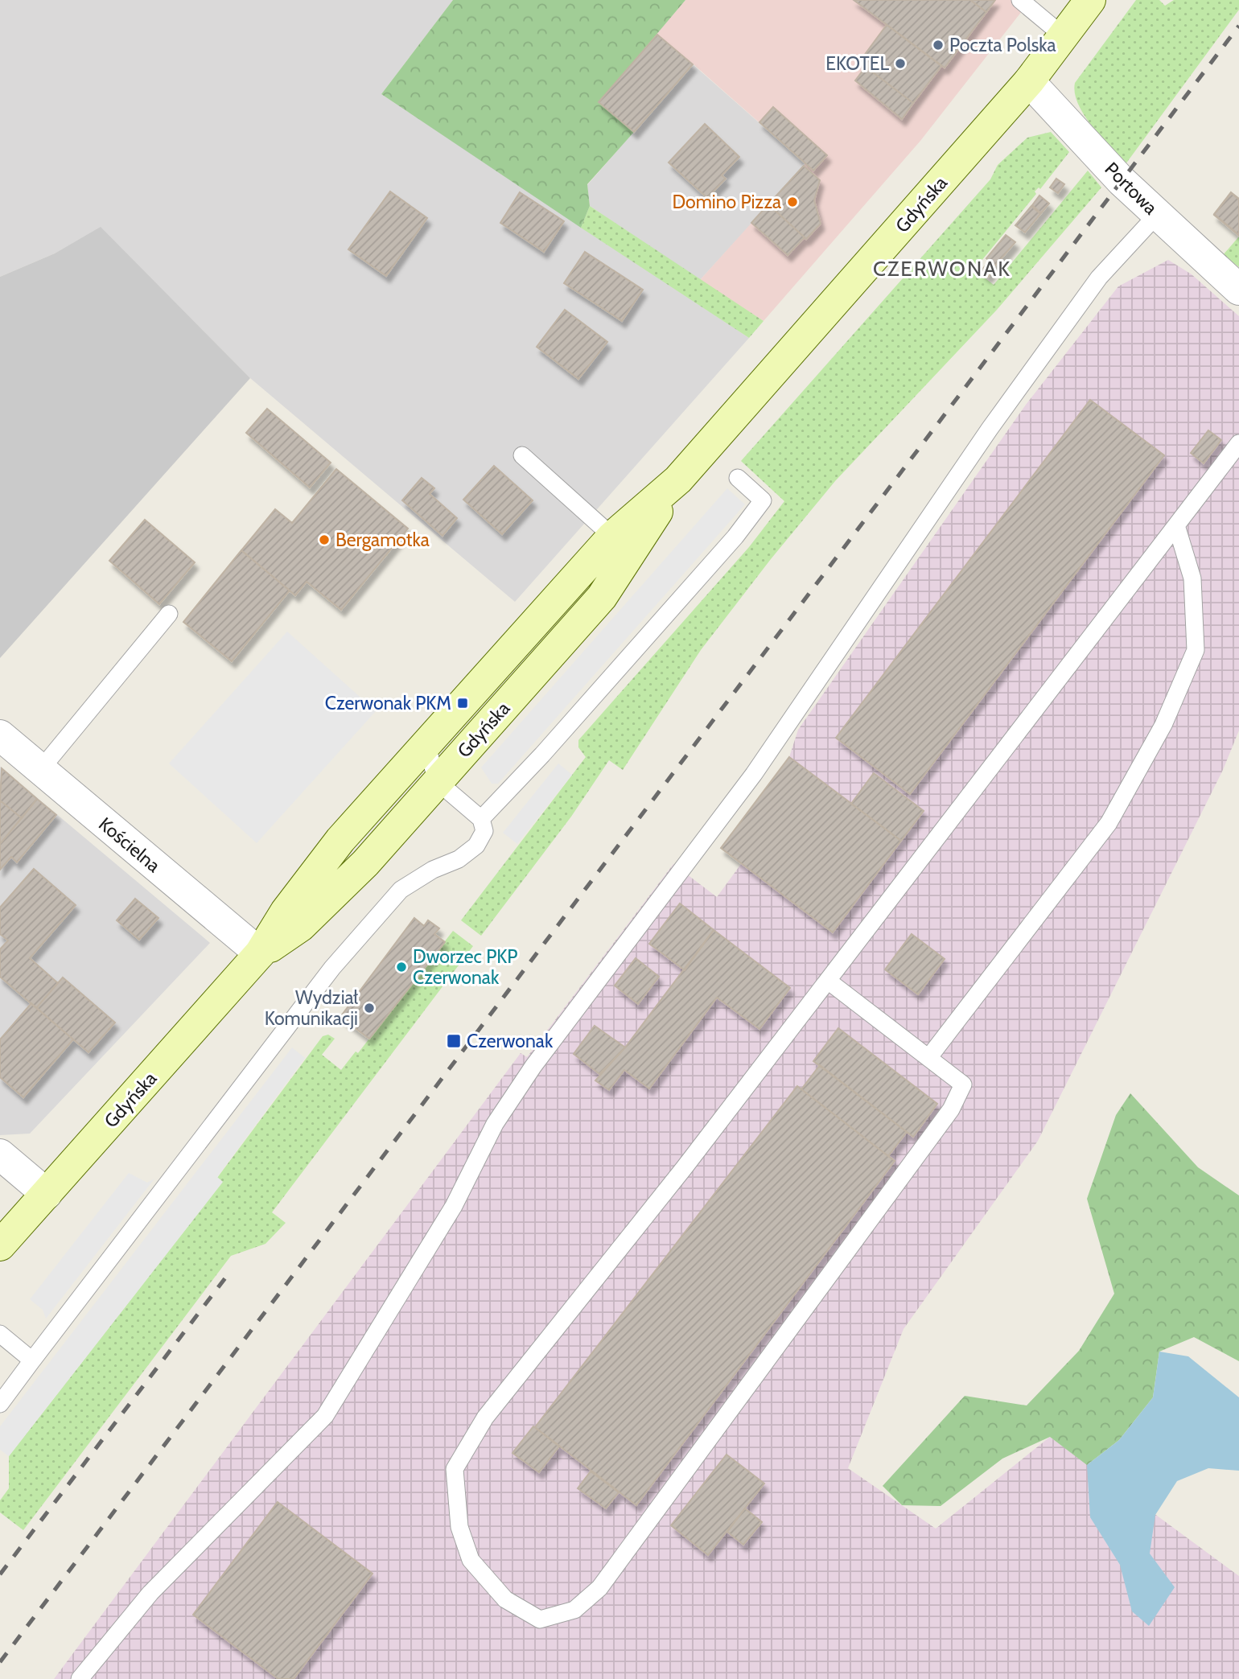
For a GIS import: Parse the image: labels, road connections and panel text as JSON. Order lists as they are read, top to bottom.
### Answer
{
  "streets": {
    "main road": ["Gdyńska"],
    "street": ["Portowa", "Kościelna"]
  },
  "crossings": [
    ["Portowa", "Gdyńska"],
    ["Gdyńska", "Kościelna"]
  ],
  "districts": ["CZERWONAK"],
  "places": {
    "other": [
      "Poczta Polska",
      "EKOTEL",
      "Domino Pizza",
      "Bergamotka",
      "Dworzec PKP Czerwonak",
      "Wydział Komunikacji"
    ],
    "transit": ["Czerwonak PKM", "Czerwonak"]
  }
}
